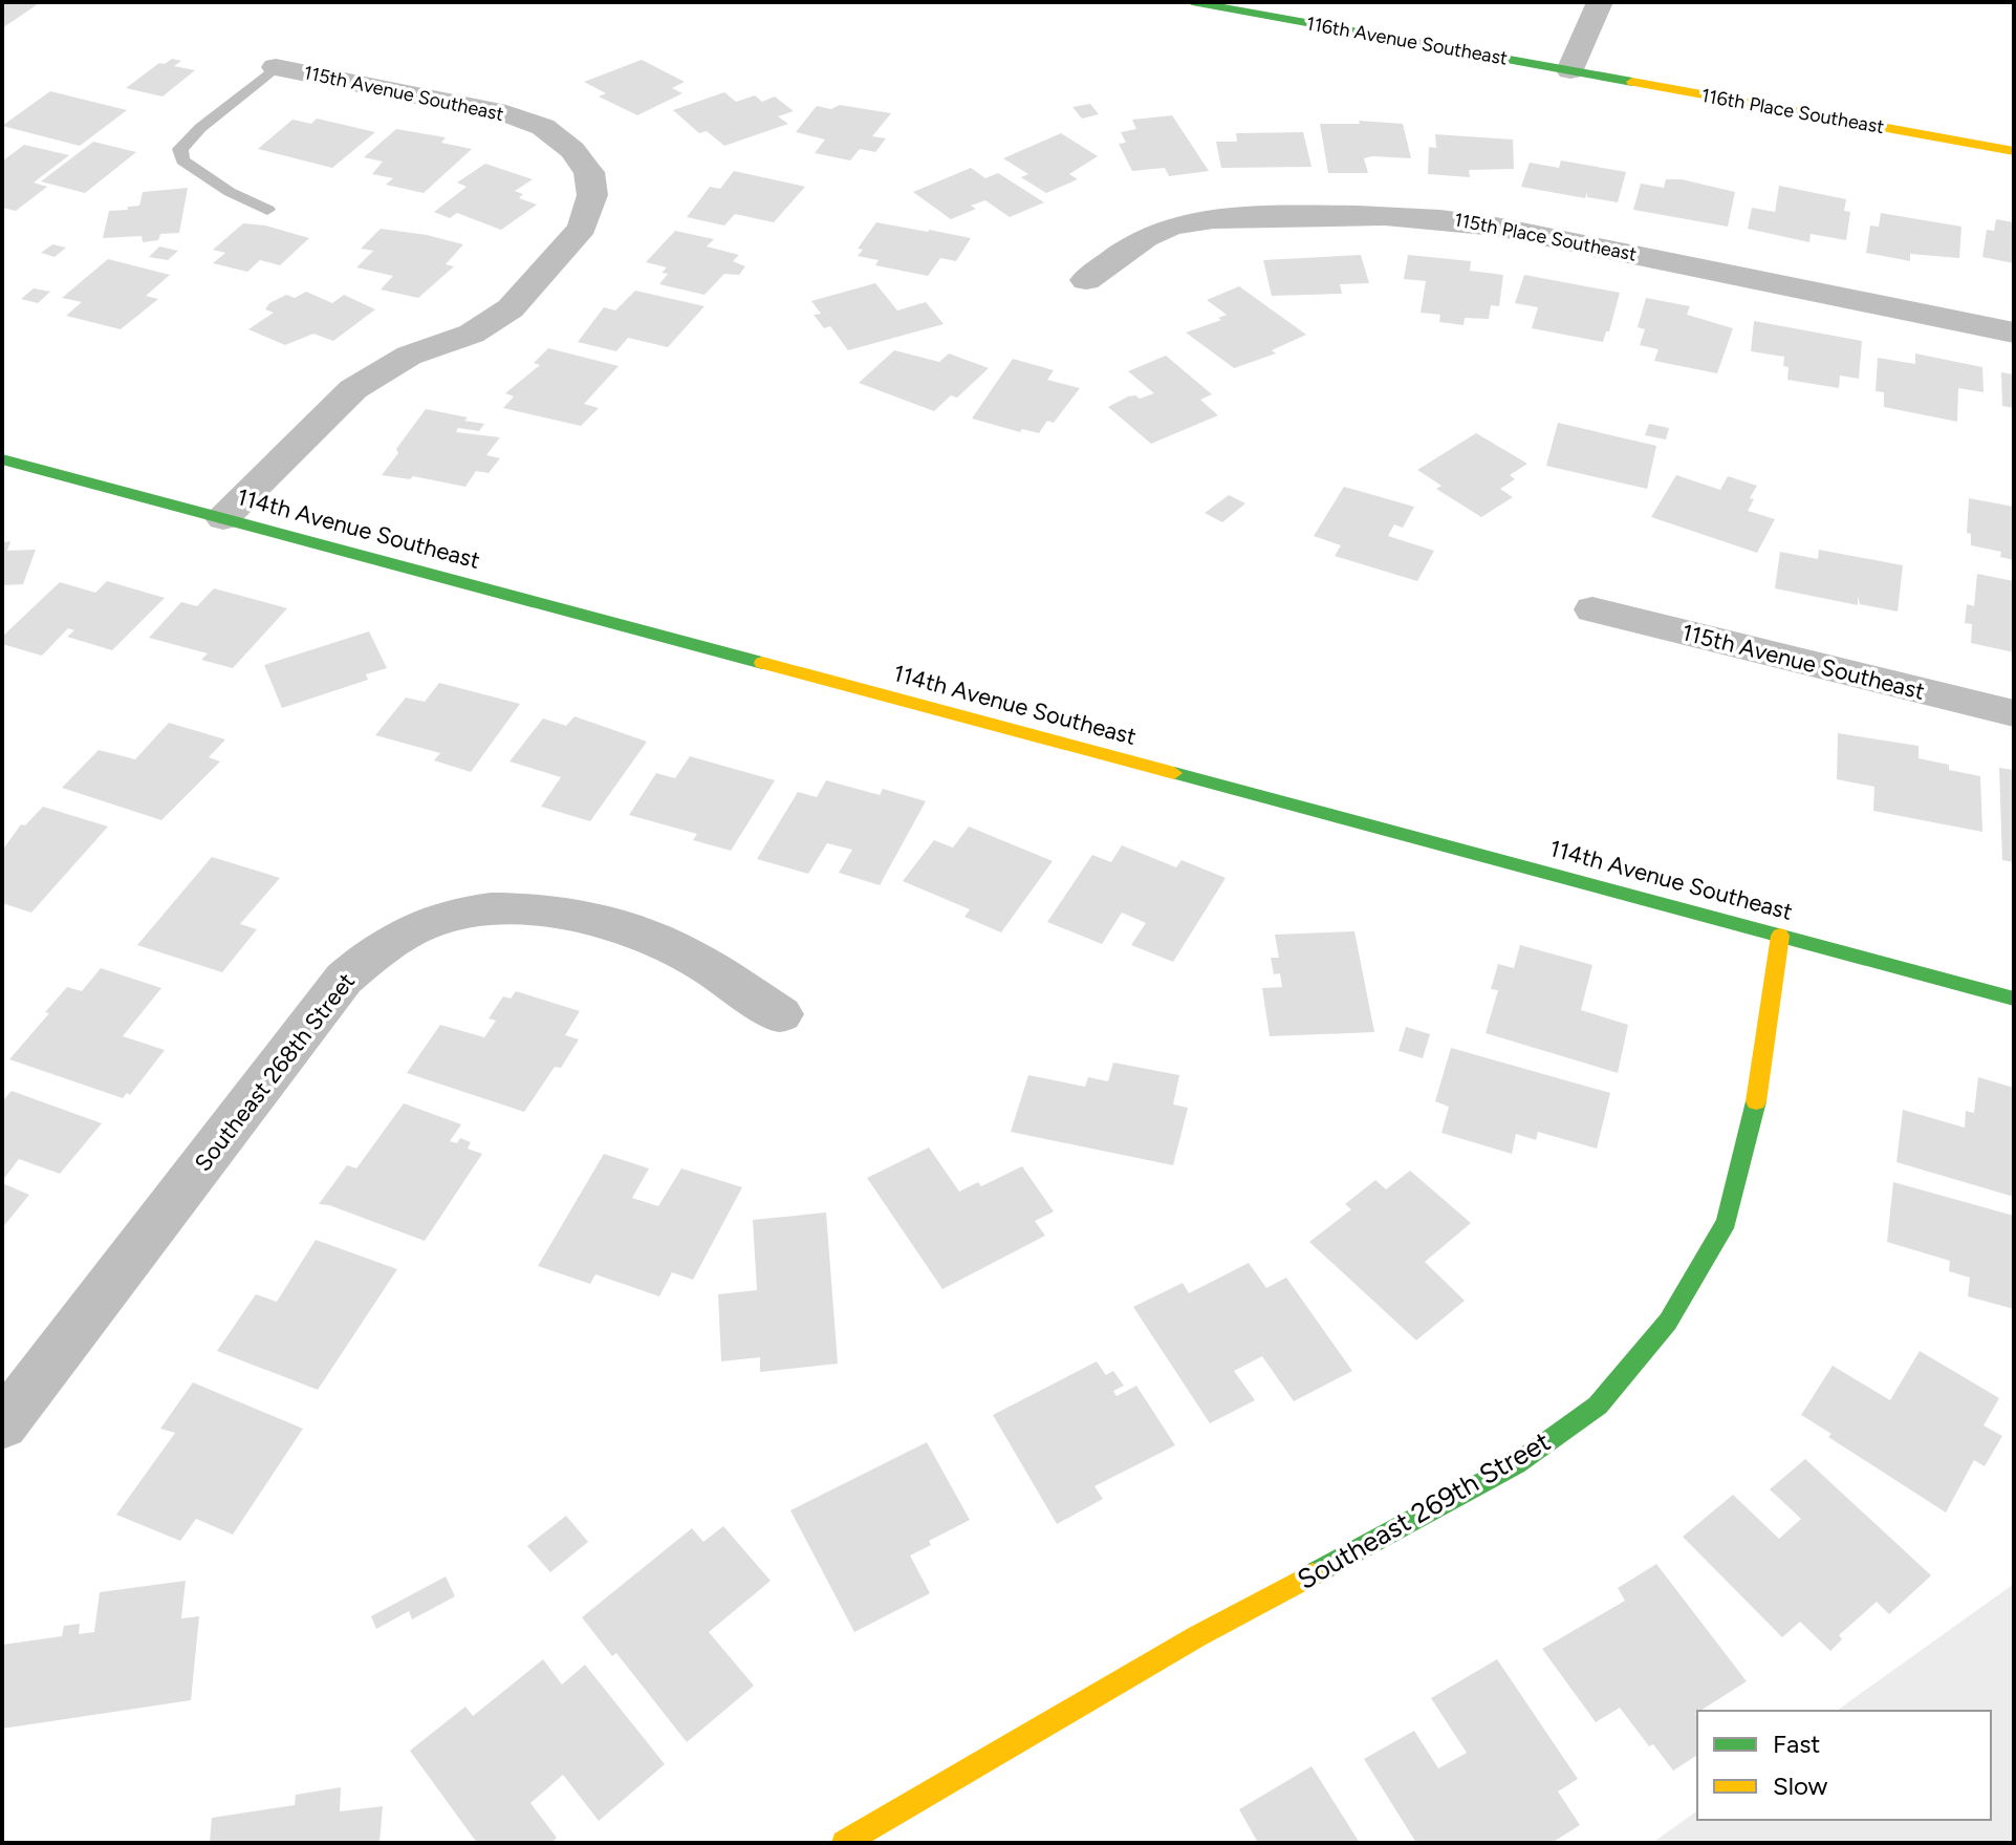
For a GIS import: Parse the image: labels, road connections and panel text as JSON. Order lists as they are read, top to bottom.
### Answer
{
  "streets": {
    "street": [
      "116th Avenue Southeast",
      "115th Avenue Southeast",
      "116th Place Southeast",
      "115th Place Southeast",
      "114th Avenue Southeast",
      "Southeast 268th Street",
      "Southeast 269th Street"
    ]
  },
  "crossings": [
    ["116th Avenue Southeast", "116th Place Southeast"],
    ["115th Avenue Southeast", "114th Avenue Southeast"],
    ["114th Avenue Southeast", "Southeast 269th Street"]
  ],
  "legend": ["Fast", "Slow"]
}
